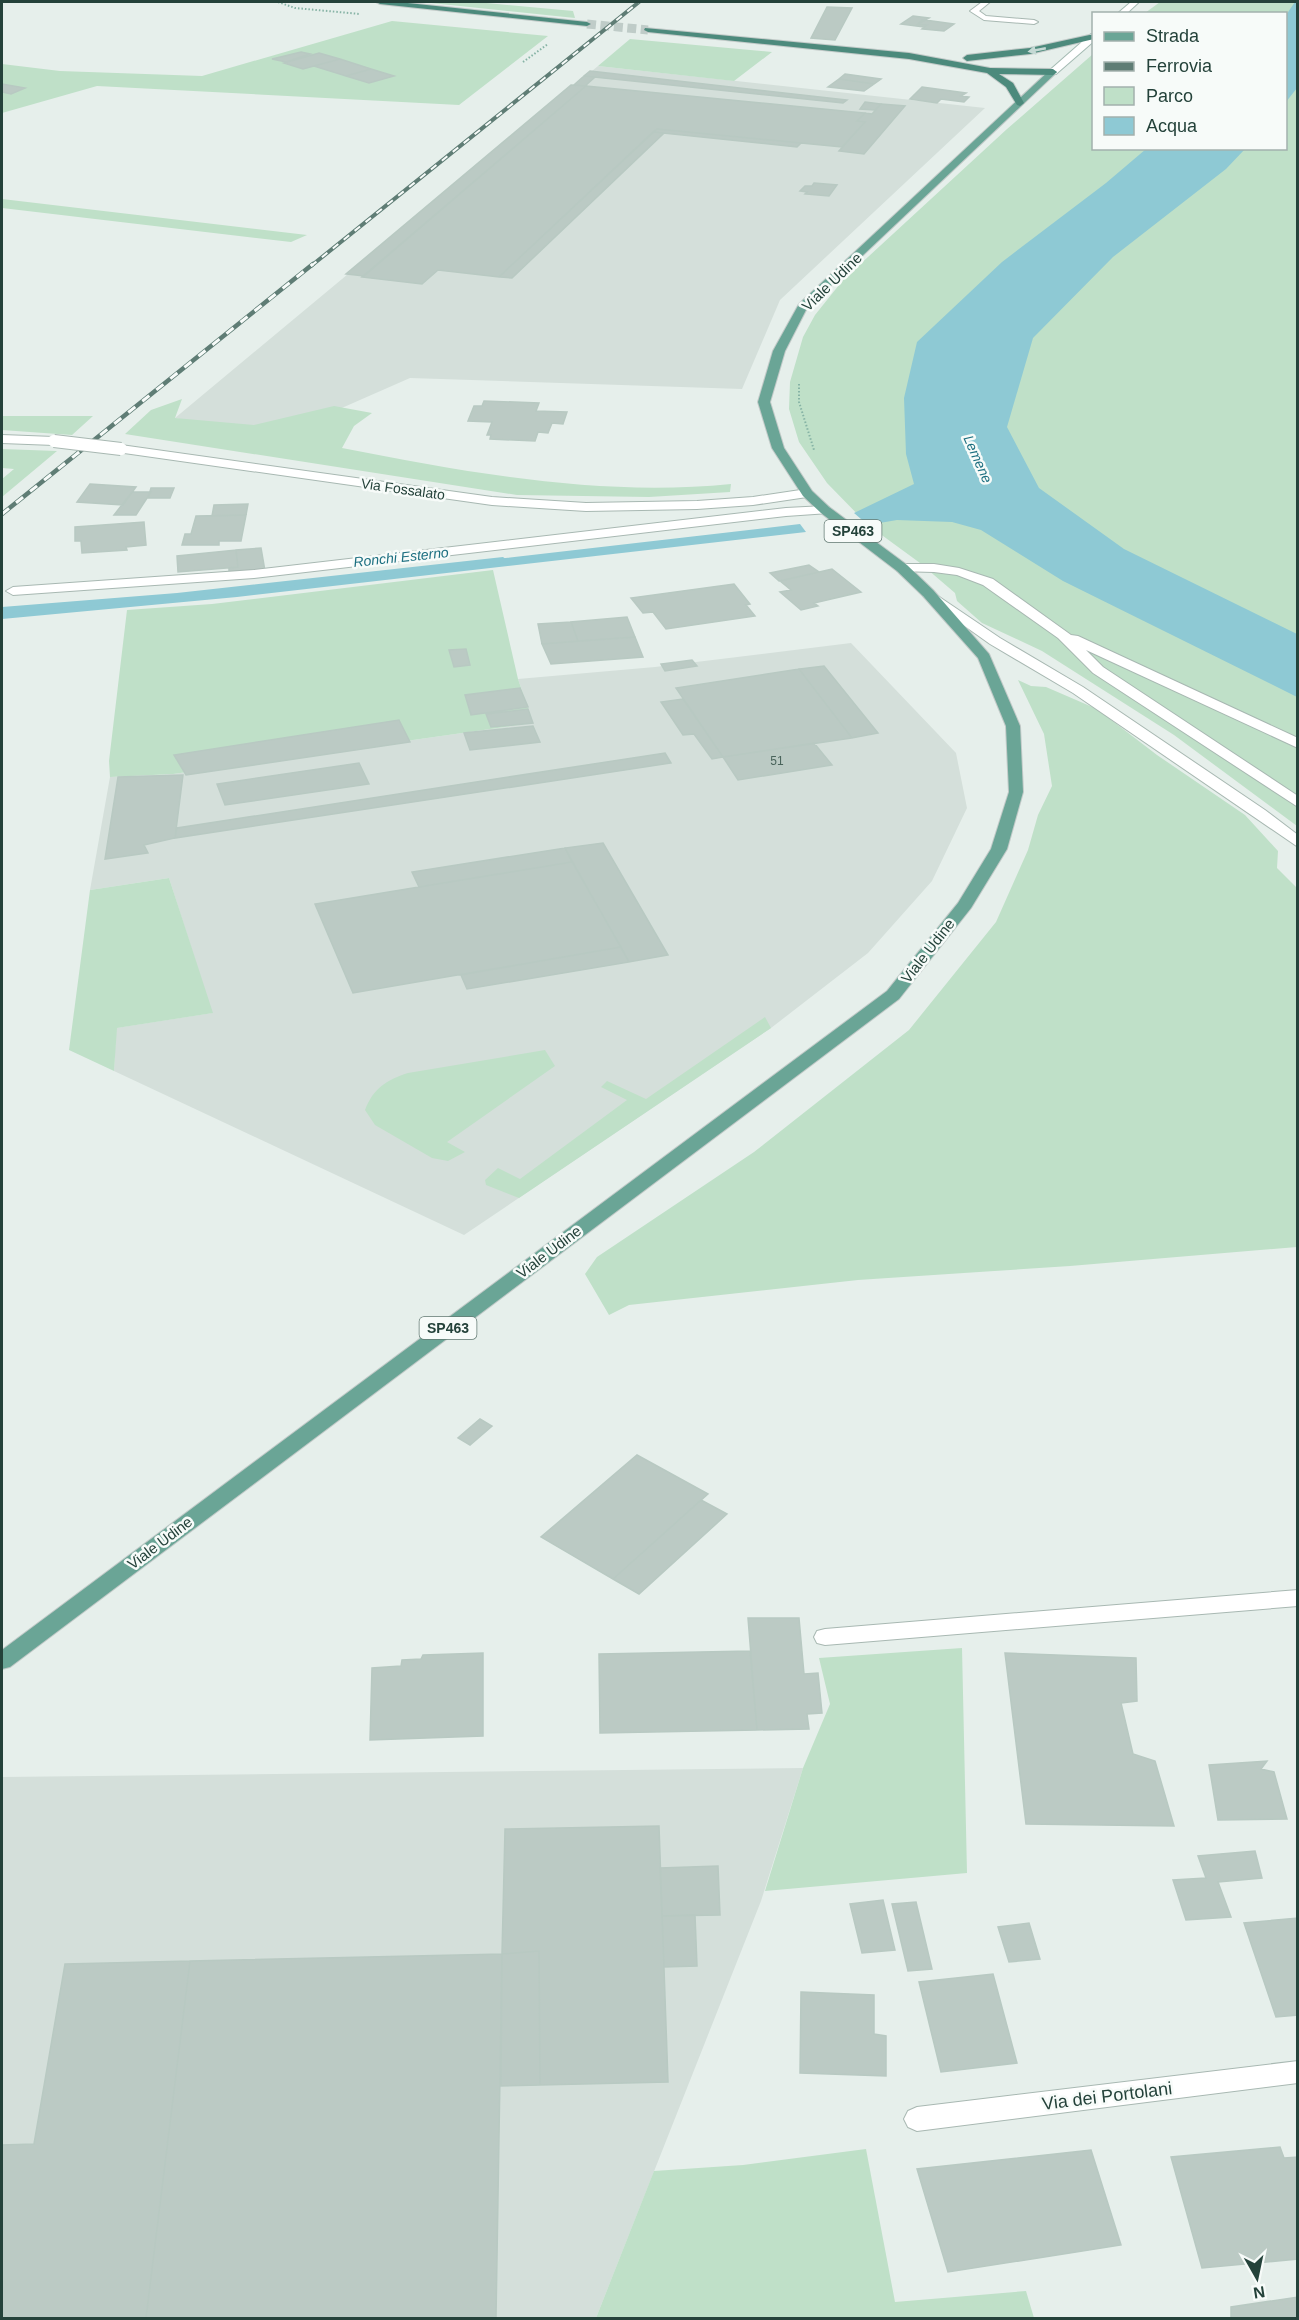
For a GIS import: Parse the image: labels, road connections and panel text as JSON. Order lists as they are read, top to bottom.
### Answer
{
  "streets": {
    "main road": ["Viale Udine", "SP463"],
    "street": ["Via Fossalato", "Via dei Portolani"]
  },
  "crossings": [
    ["Viale Udine", "Via Fossalato"]
  ],
  "water": ["Lemene", "Ronchi Esterno"],
  "house_numbers": ["51"],
  "legend": [
    "Strada",
    "Ferrovia",
    "Parco",
    "Acqua"
  ],
  "north": "bottom"
}
